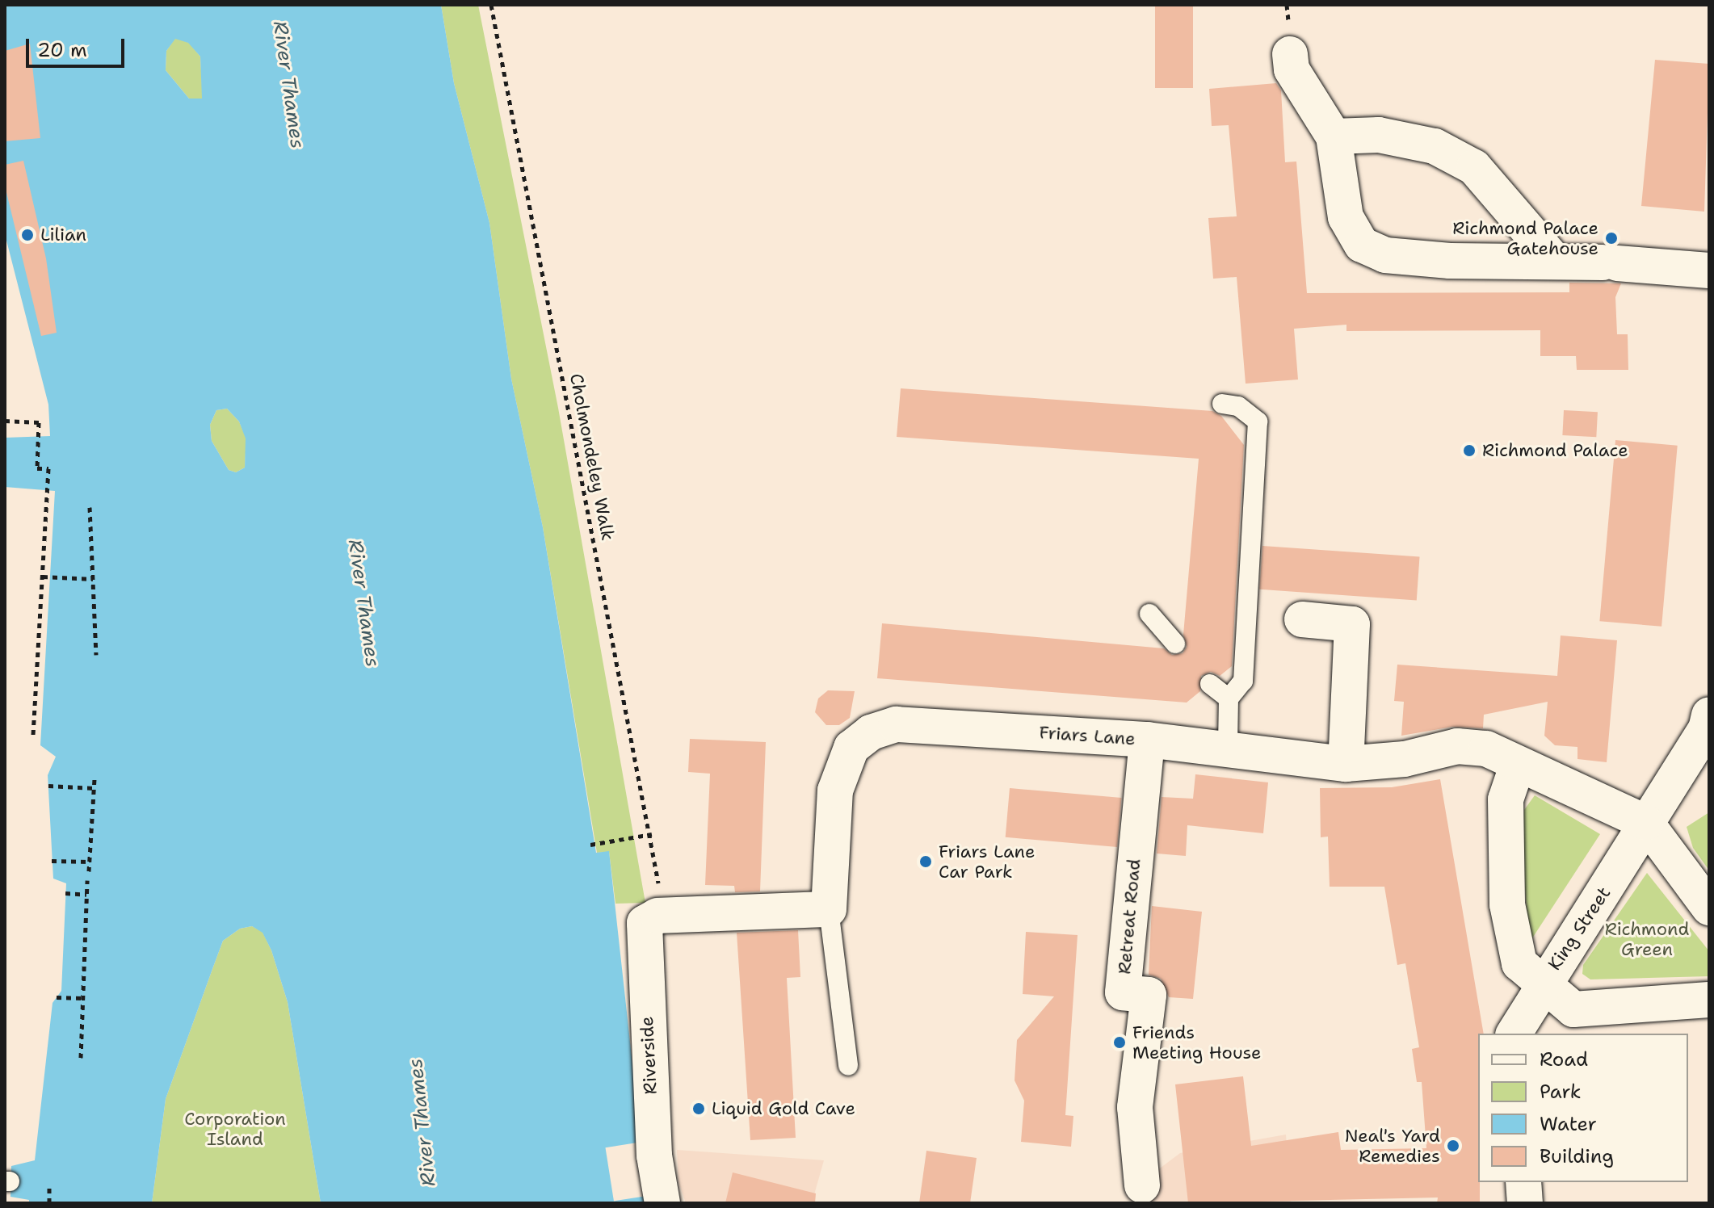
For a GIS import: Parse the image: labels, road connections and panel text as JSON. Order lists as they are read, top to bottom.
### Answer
{
  "streets": {
    "street": [
      "Friars Lane",
      "Retreat Road",
      "King Street",
      "Riverside"
    ],
    "path": ["Cholmondeley Walk"]
  },
  "crossings": [
    ["Cholmondeley Walk", "Riverside"],
    ["Friars Lane", "Retreat Road"],
    ["Friars Lane", "King Street"]
  ],
  "water": ["River Thames"],
  "parks": ["Richmond Green", "Corporation Island"],
  "places": [
    "Lilian",
    "Richmond Palace Gatehouse",
    "Richmond Palace",
    "Friars Lane Car Park",
    "Friends Meeting House",
    "Liquid Gold Cave",
    "Neal's Yard Remedies"
  ],
  "legend": [
    "Road",
    "Park",
    "Water",
    "Building"
  ],
  "scale_bar": "20 m"
}
